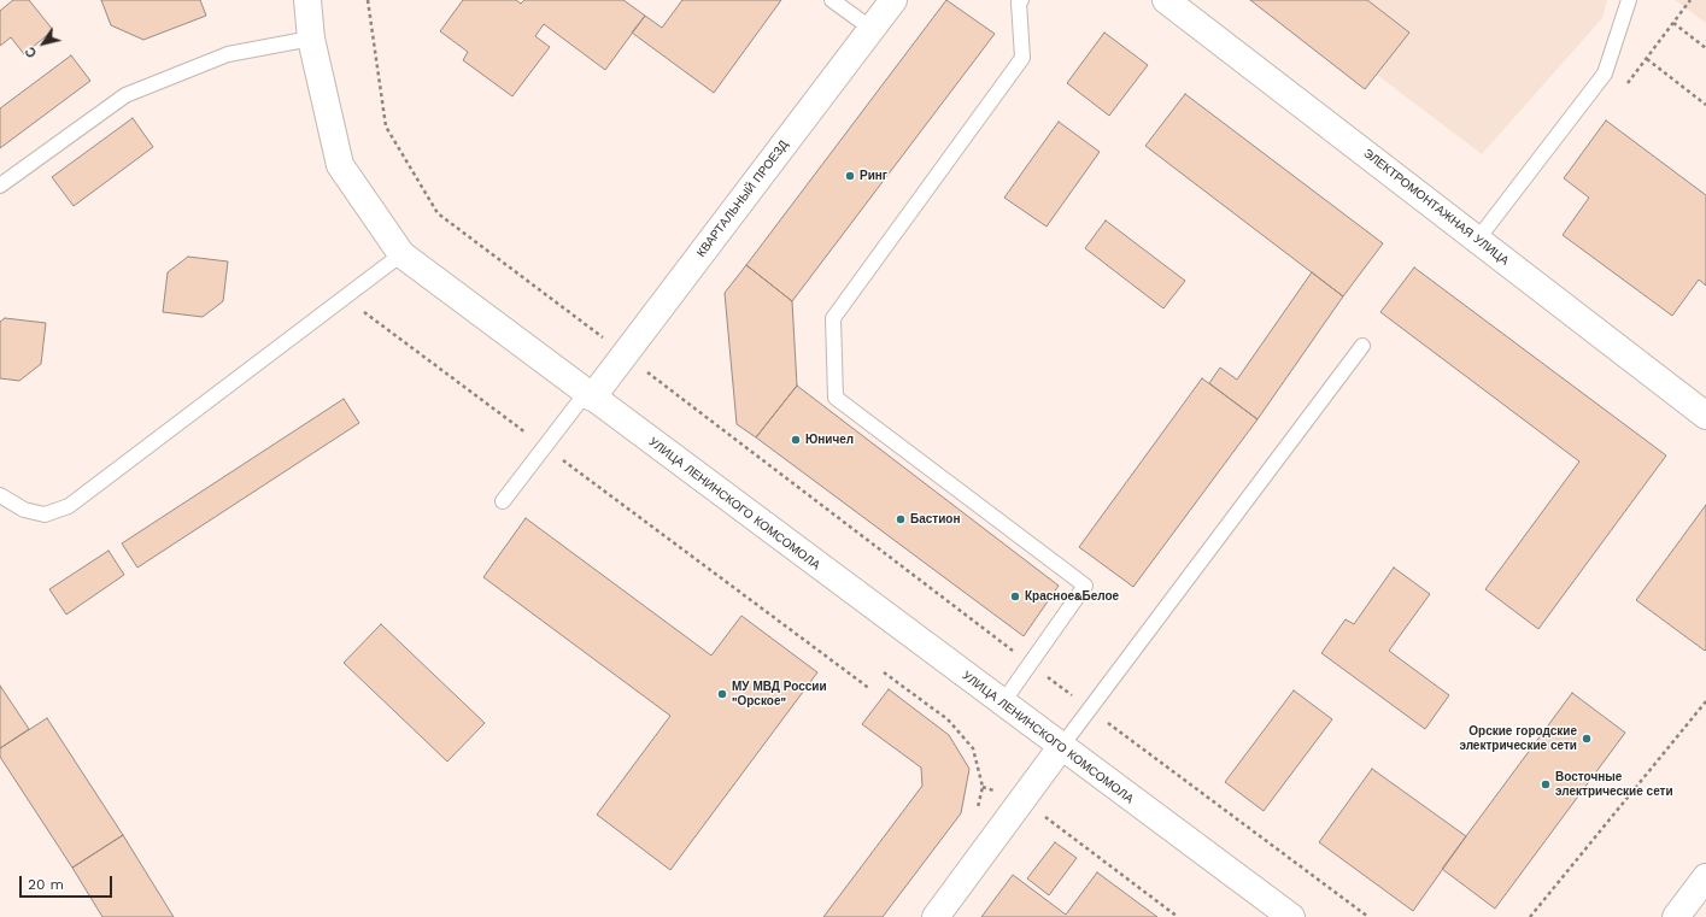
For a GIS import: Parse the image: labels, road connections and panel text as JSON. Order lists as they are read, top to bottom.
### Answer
{
  "streets": {
    "street": ["КВАРТАЛЬНЫЙ ПРОЕЗД", "ЭЛЕКТРОМОНТАЖНАЯ УЛИЦА", "УЛИЦА ЛЕНИНСКОГО КОМСОМОЛА"]
  },
  "crossings": [
    ["КВАРТАЛЬНЫЙ ПРОЕЗД", "УЛИЦА ЛЕНИНСКОГО КОМСОМОЛА"]
  ],
  "places": [
    "Ринг",
    "Юничел",
    "Бастион",
    "Красное&Белое",
    "МУ МВД России \"Орское\"",
    "Орские городские электрические сети",
    "Восточные электрические сети"
  ],
  "scale_bar": "20 m",
  "north": "bottom left"
}
